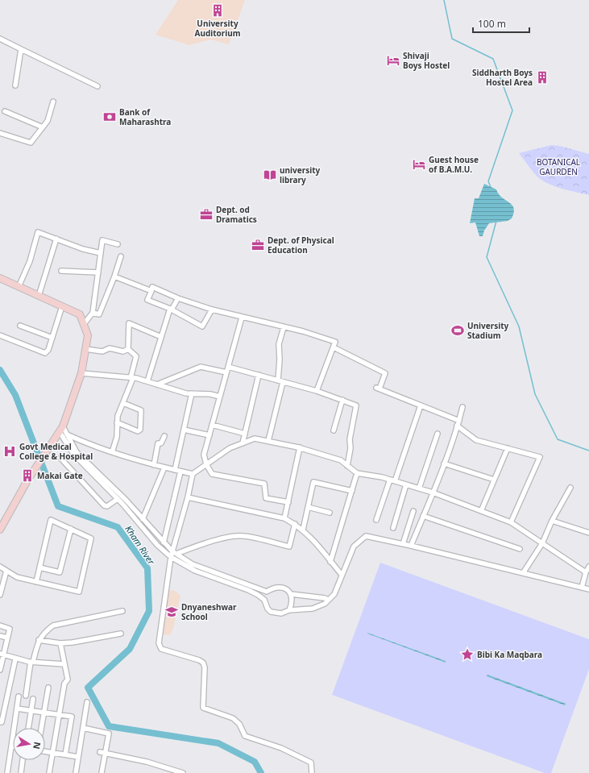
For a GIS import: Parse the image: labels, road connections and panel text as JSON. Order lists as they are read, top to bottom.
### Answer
{
  "water": ["Kham River"],
  "parks": ["BOTANICAL GAURDEN"],
  "places": {
    "building": ["University Auditorium", "Siddharth Boys Hostel Area", "Makai Gate"],
    "hotel": ["Shivaji Boys Hostel", "Guest house of B.A.M.U."],
    "bank": ["Bank of Maharashtra"],
    "library": ["university library"],
    "office": ["Dept. od Dramatics", "Dept. of Physical Education"],
    "sports": ["University Stadium"],
    "hospital": ["Govt Medical College & Hospital"],
    "school or university": ["Dnyaneshwar School"],
    "place": ["Bibi Ka Maqbara"]
  },
  "scale_bar": "100 m",
  "north": "right"
}
